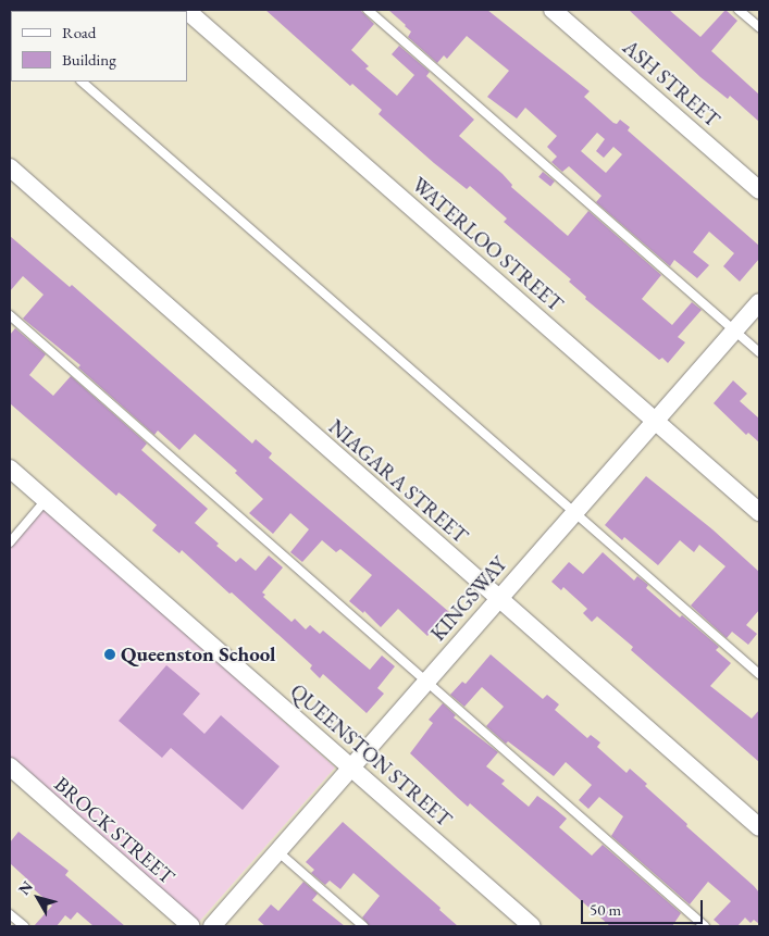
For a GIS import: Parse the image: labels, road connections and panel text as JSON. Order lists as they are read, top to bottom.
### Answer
{
  "streets": {
    "street": [
      "ASH STREET",
      "WATERLOO STREET",
      "NIAGARA STREET",
      "KINGSWAY",
      "QUEENSTON STREET",
      "BROCK STREET"
    ]
  },
  "crossings": [
    ["WATERLOO STREET", "KINGSWAY"],
    ["NIAGARA STREET", "KINGSWAY"],
    ["KINGSWAY", "QUEENSTON STREET"]
  ],
  "places": ["Queenston School"],
  "legend": ["Road", "Building"],
  "scale_bar": "50 m",
  "north": "top left"
}
